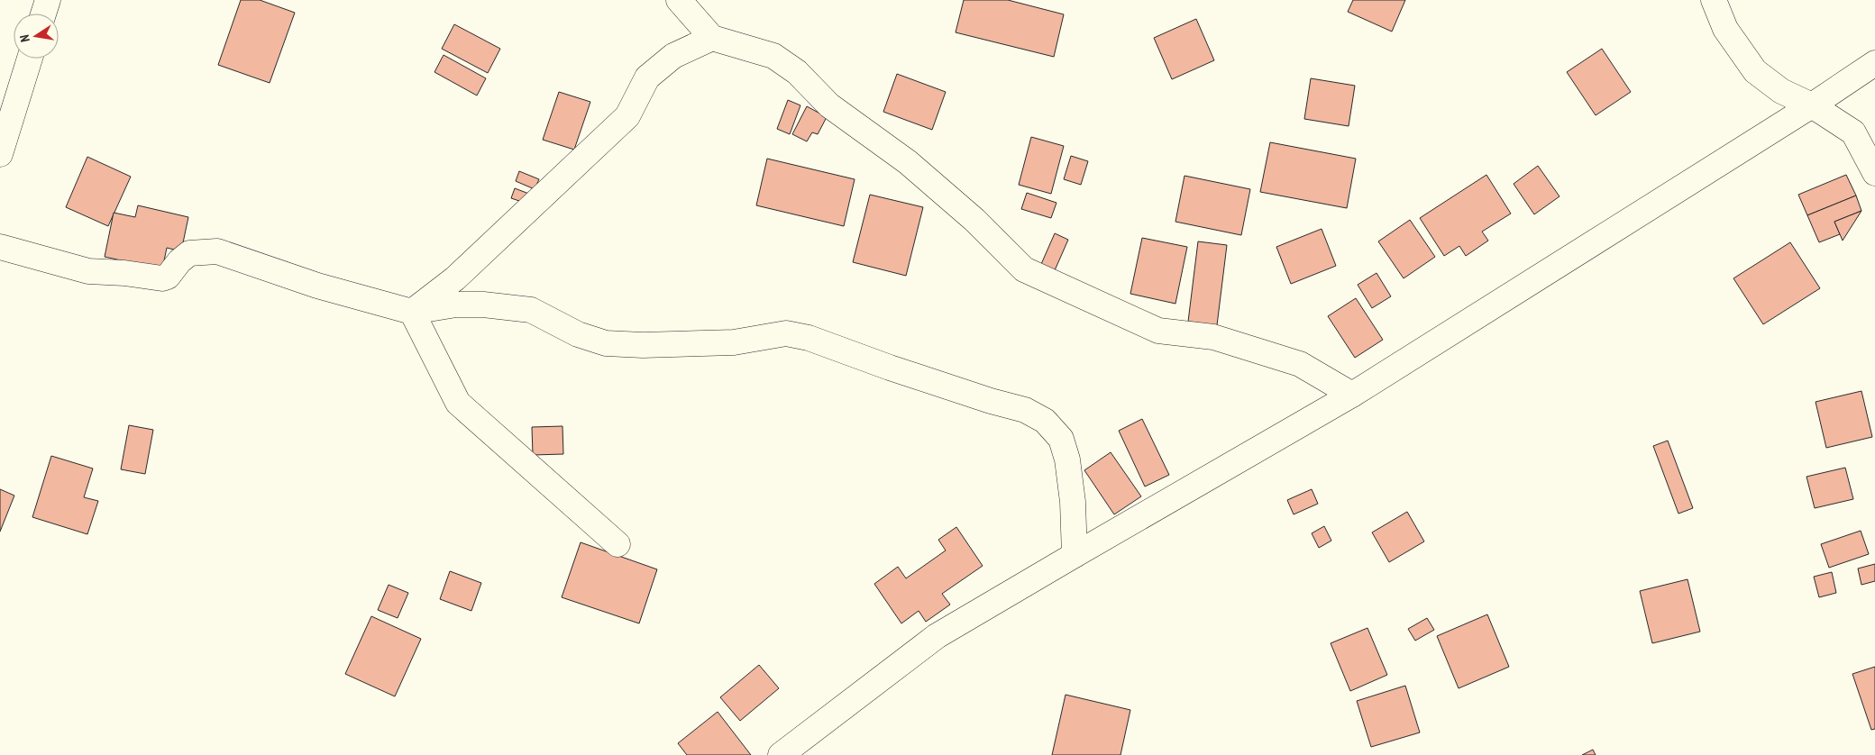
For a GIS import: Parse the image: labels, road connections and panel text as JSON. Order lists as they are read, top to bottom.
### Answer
{
  "north": "left"
}
